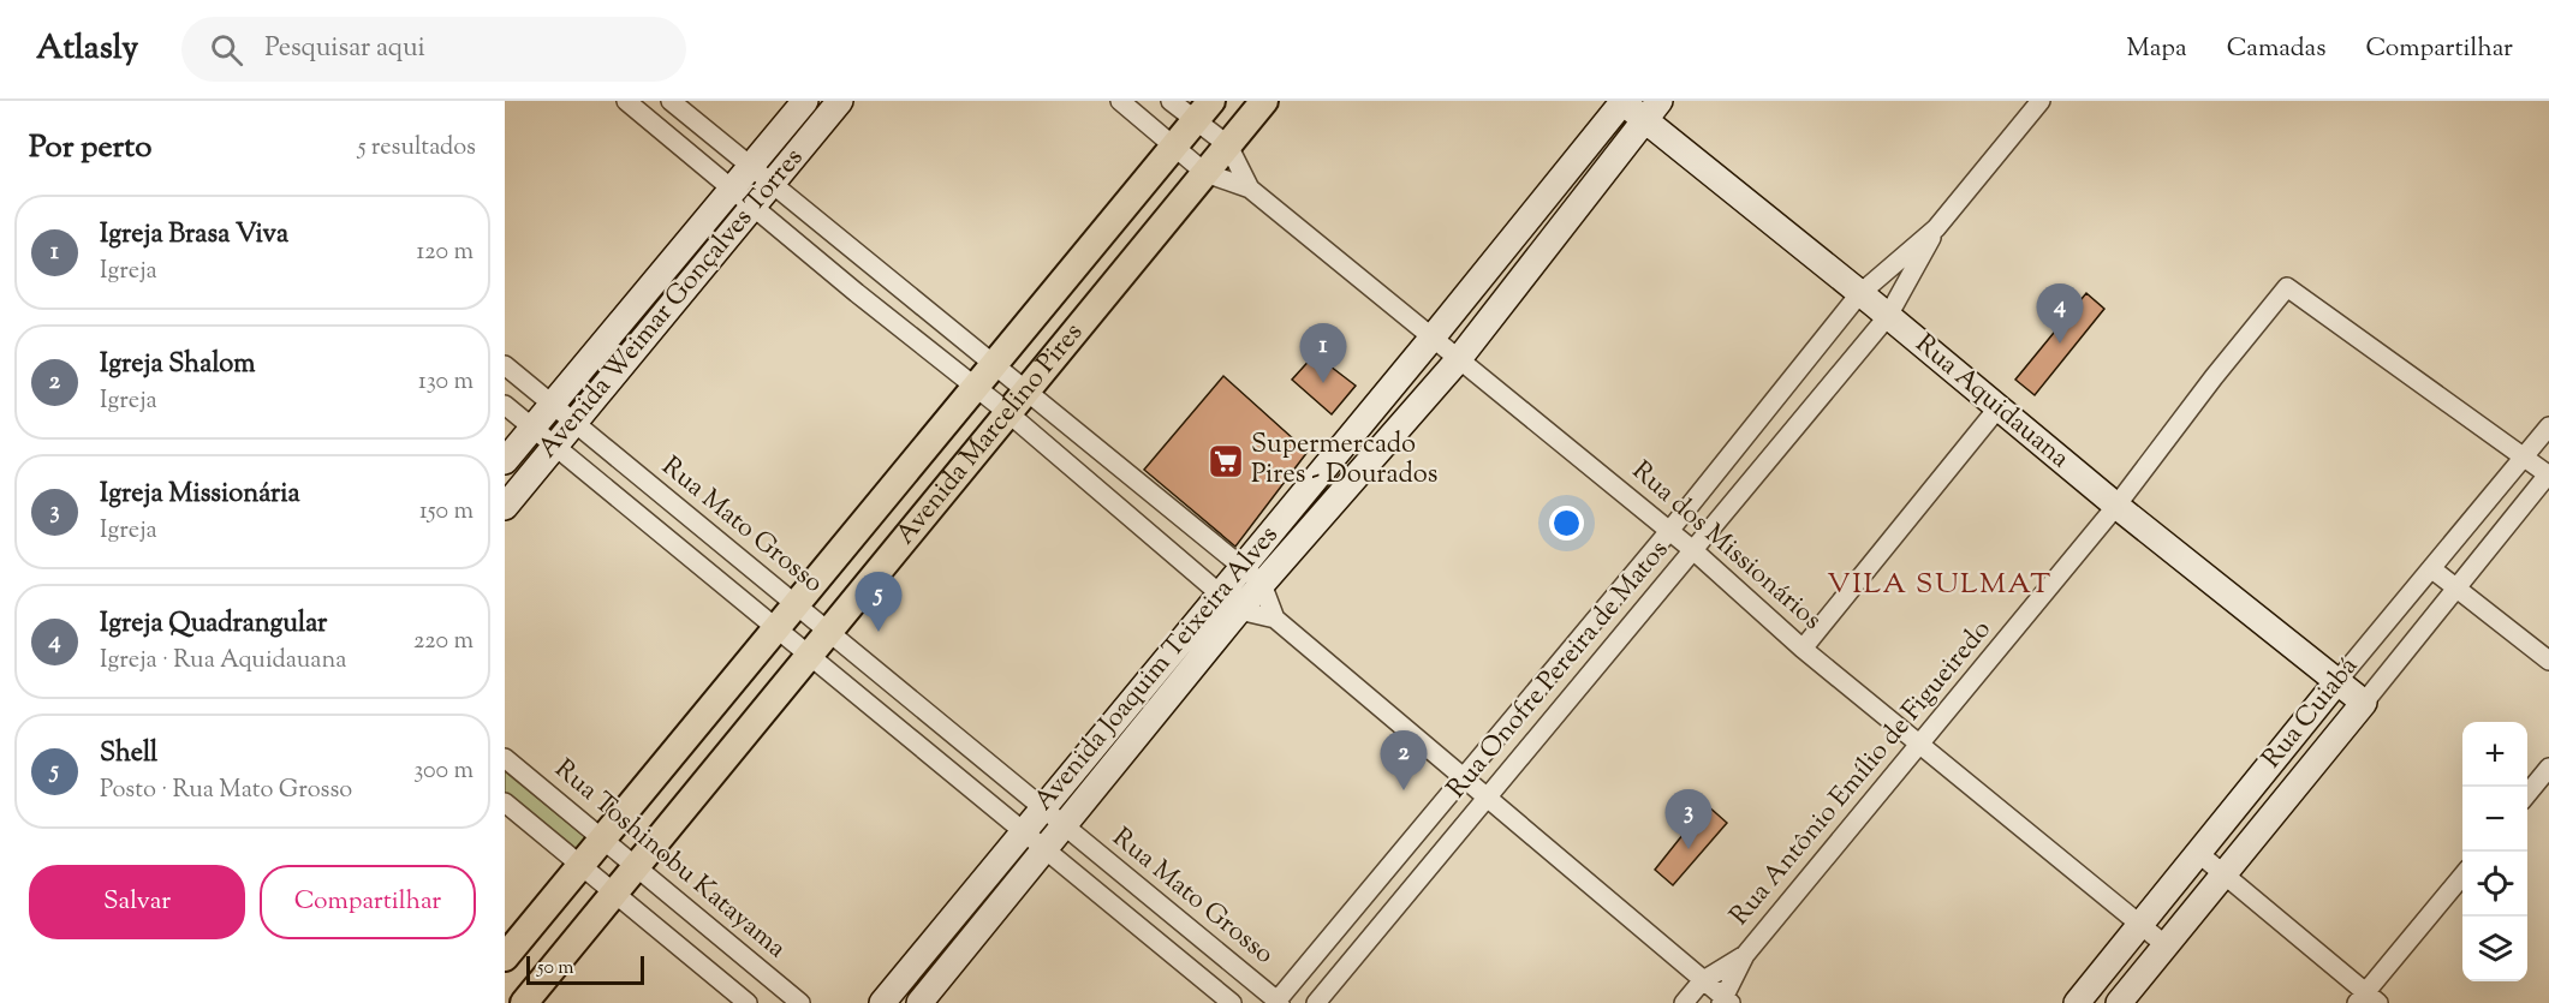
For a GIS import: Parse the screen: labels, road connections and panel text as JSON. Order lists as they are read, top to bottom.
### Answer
{
  "streets": {
    "main road": [
      "Avenida Weimar Gonçalves Torres",
      "Rua Aquidauana",
      "Avenida Marcelino Pires",
      "Avenida Joaquim Teixeira Alves",
      "Rua Cuiabá"
    ],
    "street": [
      "Rua Mato Grosso",
      "Rua dos Missionários",
      "Rua Onofre Pereira de Matos",
      "Rua Antônio Emílio de Figueiredo",
      "Rua Toshinobu Katayama"
    ]
  },
  "crossings": [
    ["Avenida Weimar Gonçalves Torres", "Rua Mato Grosso"],
    ["Rua Aquidauana", "Avenida Joaquim Teixeira Alves"],
    ["Rua Aquidauana", "Rua Onofre Pereira de Matos"],
    ["Rua Aquidauana", "Rua Cuiabá"],
    ["Rua Aquidauana", "Rua Antônio Emílio de Figueiredo"],
    ["Avenida Marcelino Pires", "Rua Mato Grosso"],
    ["Avenida Marcelino Pires", "Rua dos Missionários"],
    ["Avenida Marcelino Pires", "Rua Toshinobu Katayama"],
    ["Rua Mato Grosso", "Avenida Joaquim Teixeira Alves"],
    ["Rua Mato Grosso", "Rua Onofre Pereira de Matos"],
    ["Rua dos Missionários", "Avenida Joaquim Teixeira Alves"],
    ["Rua dos Missionários", "Rua Onofre Pereira de Matos"],
    ["Rua dos Missionários", "Rua Cuiabá"],
    ["Rua dos Missionários", "Rua Antônio Emílio de Figueiredo"],
    ["Rua Cuiabá", "Rua Antônio Emílio de Figueiredo"]
  ],
  "districts": ["VILA SULMAT"],
  "places": {
    "supermarket": ["Supermercado Pires - Dourados"]
  },
  "scale_bar": "50 m",
  "page": {
    "header": "Atlasly",
    "search": "Pesquisar aqui",
    "nav": ["Mapa", "Camadas", "Compartilhar"],
    "heading": ["Por perto", "5 resultados"],
    "list": [
      {
        "mark": "1",
        "name": "Igreja Brasa Viva",
        "note": "Igreja",
        "value": "120 m"
      },
      {
        "mark": "2",
        "name": "Igreja Shalom",
        "note": "Igreja",
        "value": "130 m"
      },
      {
        "mark": "3",
        "name": "Igreja Missionária",
        "note": "Igreja",
        "value": "150 m"
      },
      {
        "mark": "4",
        "name": "Igreja Quadrangular",
        "note": "Igreja · Rua Aquidauana",
        "value": "220 m"
      },
      {
        "mark": "5",
        "name": "Shell",
        "note": "Posto · Rua Mato Grosso",
        "value": "300 m"
      }
    ],
    "pins": [
      "4",
      "1",
      "5",
      "2",
      "3"
    ],
    "map_buttons": ["+", "−"],
    "buttons": ["Salvar", "Compartilhar"],
    "scale": "50 m"
  }
}
